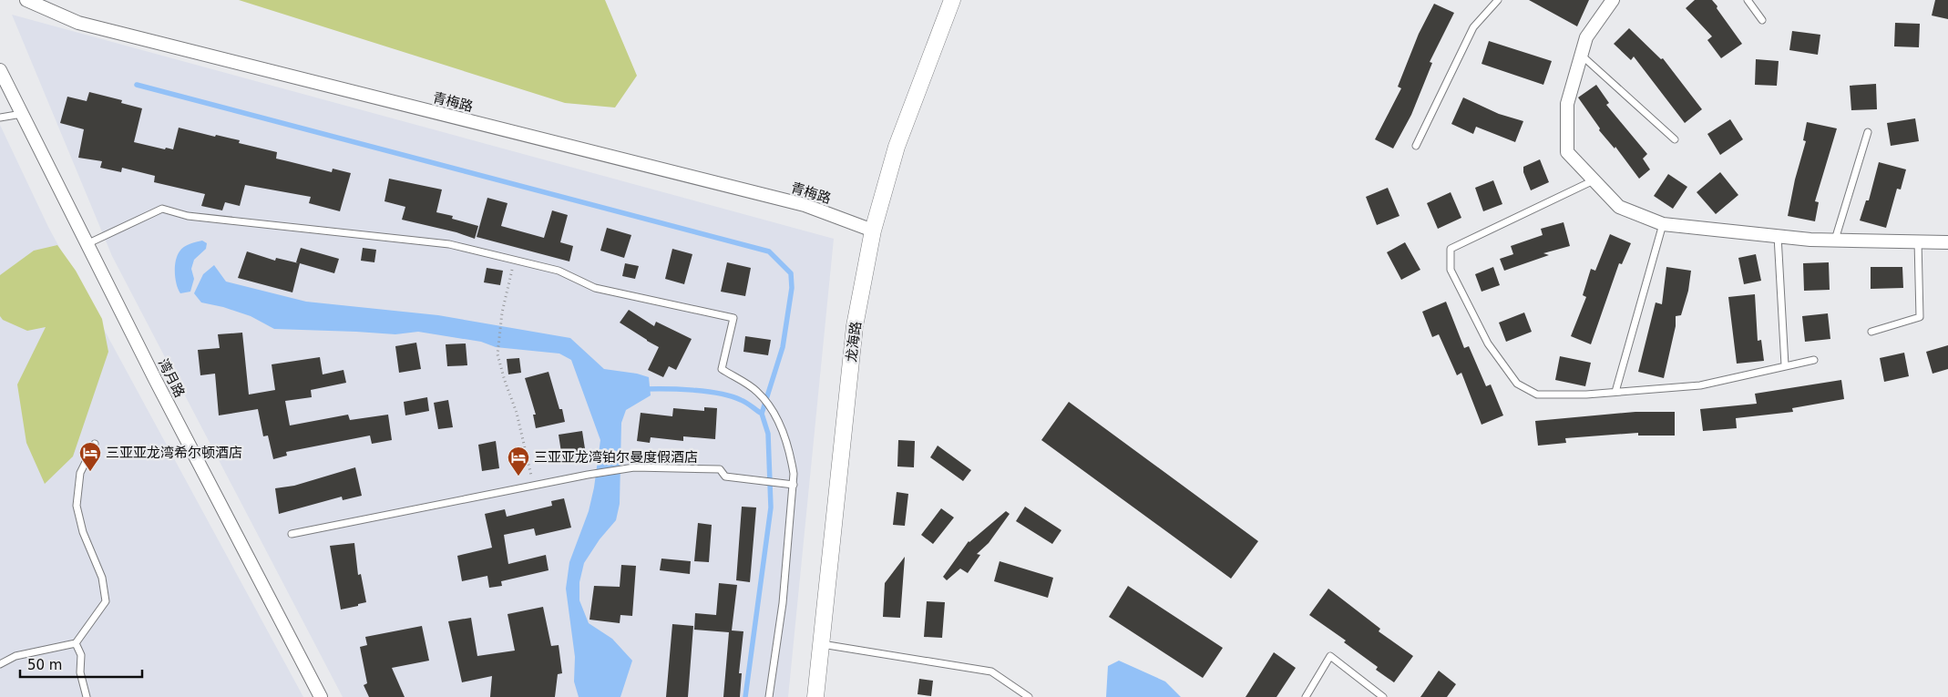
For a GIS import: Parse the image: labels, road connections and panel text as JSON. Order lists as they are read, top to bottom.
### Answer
{
  "streets": {
    "street": ["青梅路", "龙海路", "湾月路"]
  },
  "crossings": [
    ["青梅路", "龙海路"]
  ],
  "places": {
    "hotel": ["三亚亚龙湾希尔顿酒店", "三亚亚龙湾铂尔曼度假酒店"]
  },
  "scale_bar": "50 m"
}
